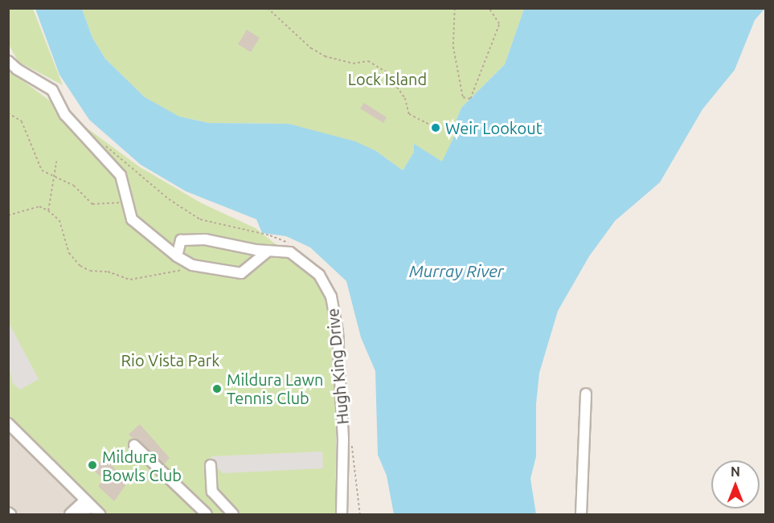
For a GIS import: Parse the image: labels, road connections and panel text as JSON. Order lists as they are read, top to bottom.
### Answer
{
  "streets": {
    "street": ["Hugh King Drive"]
  },
  "water": ["Murray River"],
  "parks": ["Lock Island", "Rio Vista Park"],
  "places": ["Weir Lookout", "Mildura Lawn Tennis Club", "Mildura Bowls Club"],
  "north": "top"
}
